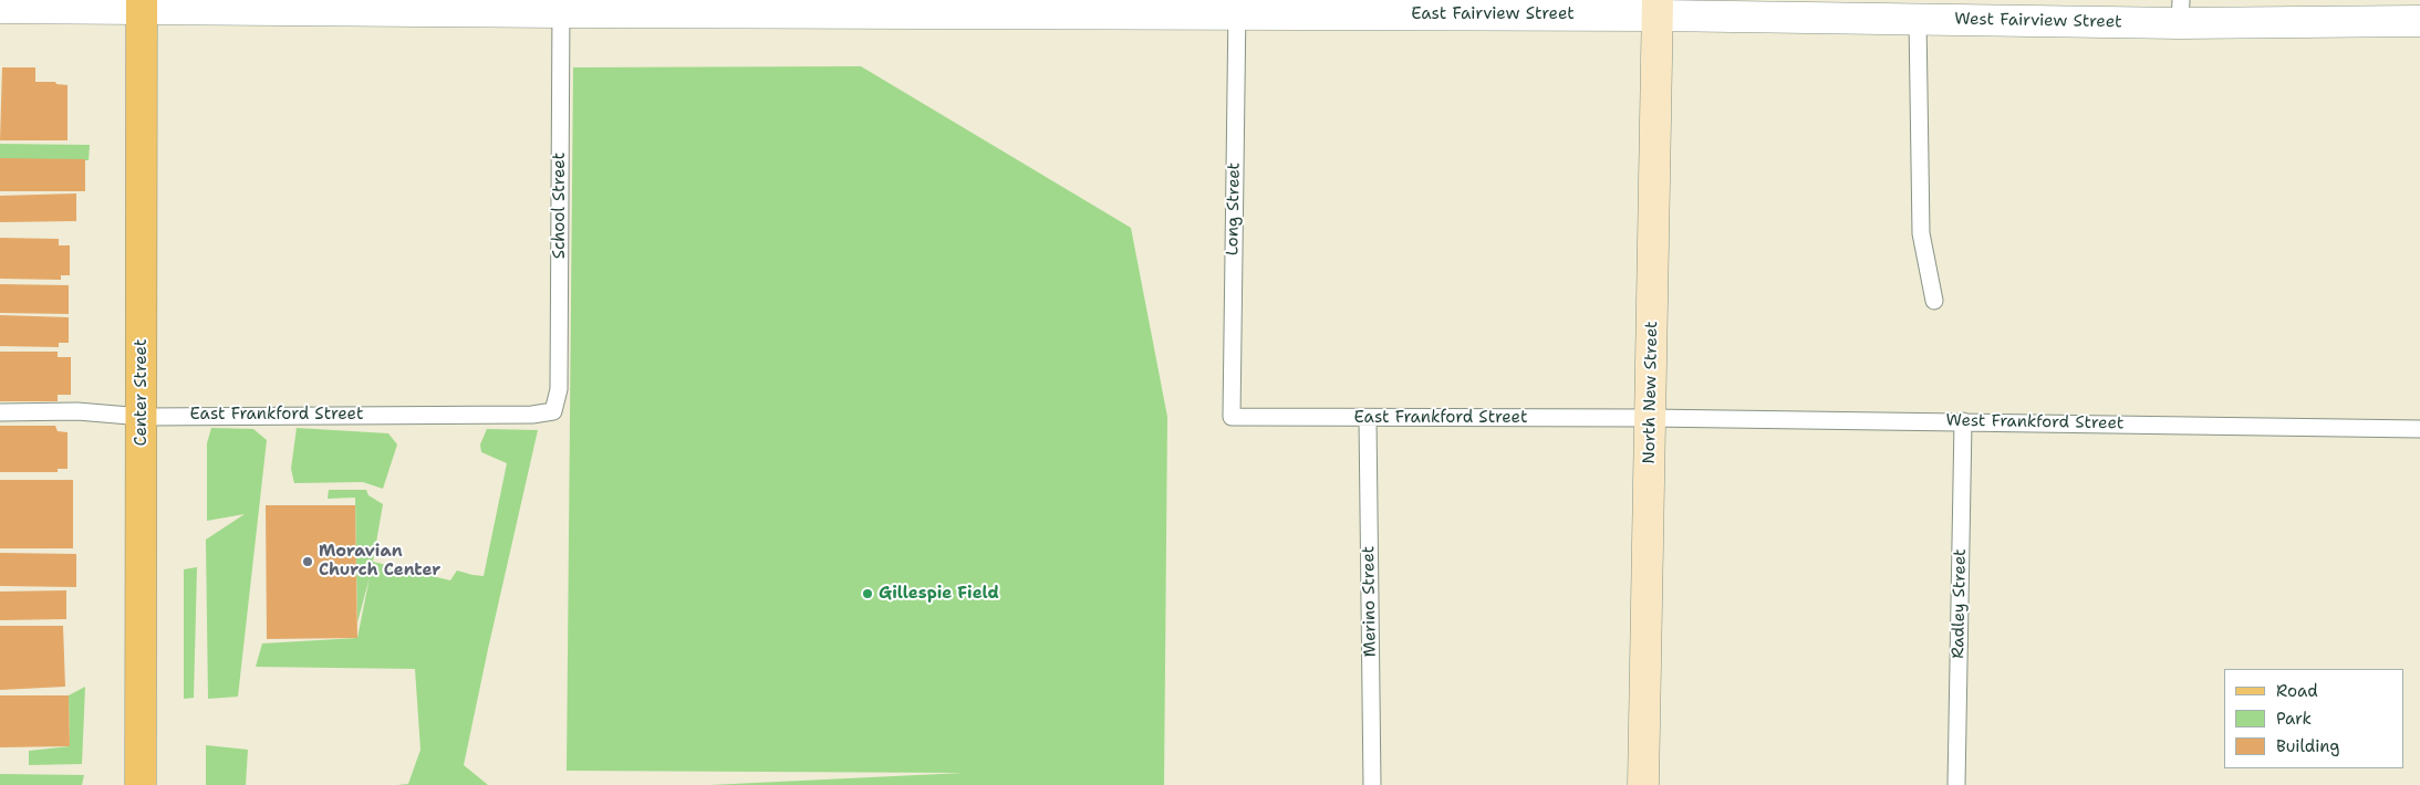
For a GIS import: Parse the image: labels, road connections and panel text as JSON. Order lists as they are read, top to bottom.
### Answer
{
  "streets": {
    "main road": ["Center Street", "North New Street"],
    "street": ["East Fairview Street", "West Fairview Street"],
    "lane": [
      "School Street",
      "Long Street",
      "East Frankford Street",
      "West Frankford Street",
      "Merino Street",
      "Radley Street"
    ]
  },
  "crossings": [
    ["East Fairview Street", "West Fairview Street"],
    ["East Fairview Street", "School Street"],
    ["East Fairview Street", "Long Street"],
    ["East Fairview Street", "Center Street"],
    ["East Fairview Street", "North New Street"],
    ["West Fairview Street", "North New Street"],
    ["School Street", "East Frankford Street"],
    ["Long Street", "East Frankford Street"],
    ["Center Street", "East Frankford Street"],
    ["North New Street", "East Frankford Street"],
    ["North New Street", "West Frankford Street"],
    ["East Frankford Street", "West Frankford Street"],
    ["East Frankford Street", "Merino Street"],
    ["West Frankford Street", "Radley Street"]
  ],
  "places": ["Moravian Church Center", "Gillespie Field"],
  "legend": ["Road", "Park", "Building"]
}
